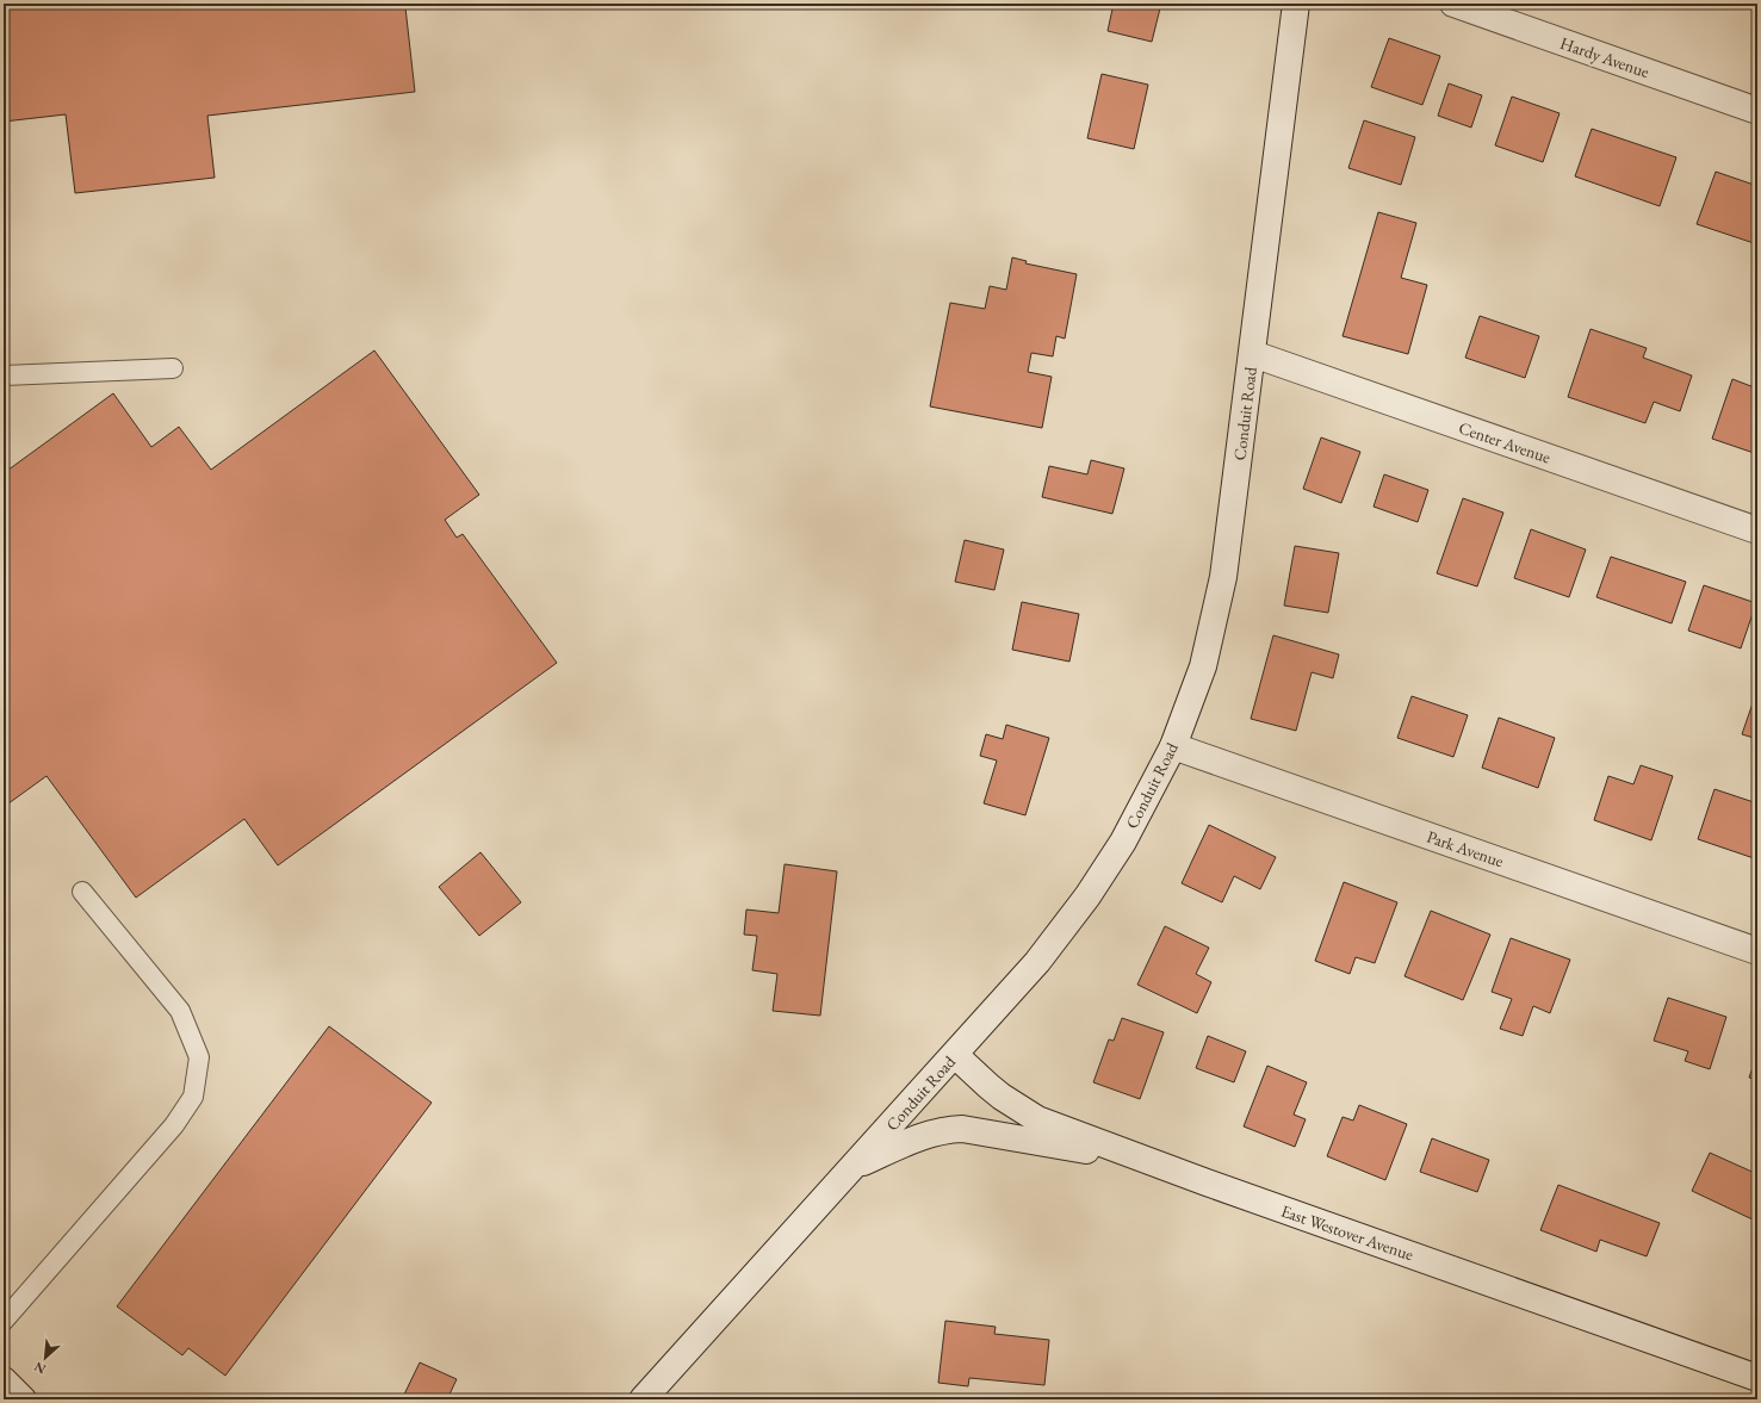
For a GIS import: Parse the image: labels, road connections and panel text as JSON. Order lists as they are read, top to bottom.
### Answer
{
  "streets": {
    "street": [
      "Hardy Avenue",
      "Conduit Road",
      "Center Avenue",
      "Park Avenue",
      "East Westover Avenue"
    ]
  },
  "crossings": [
    ["Conduit Road", "Center Avenue"],
    ["Conduit Road", "Park Avenue"],
    ["Conduit Road", "East Westover Avenue"]
  ],
  "north": "bottom left"
}
